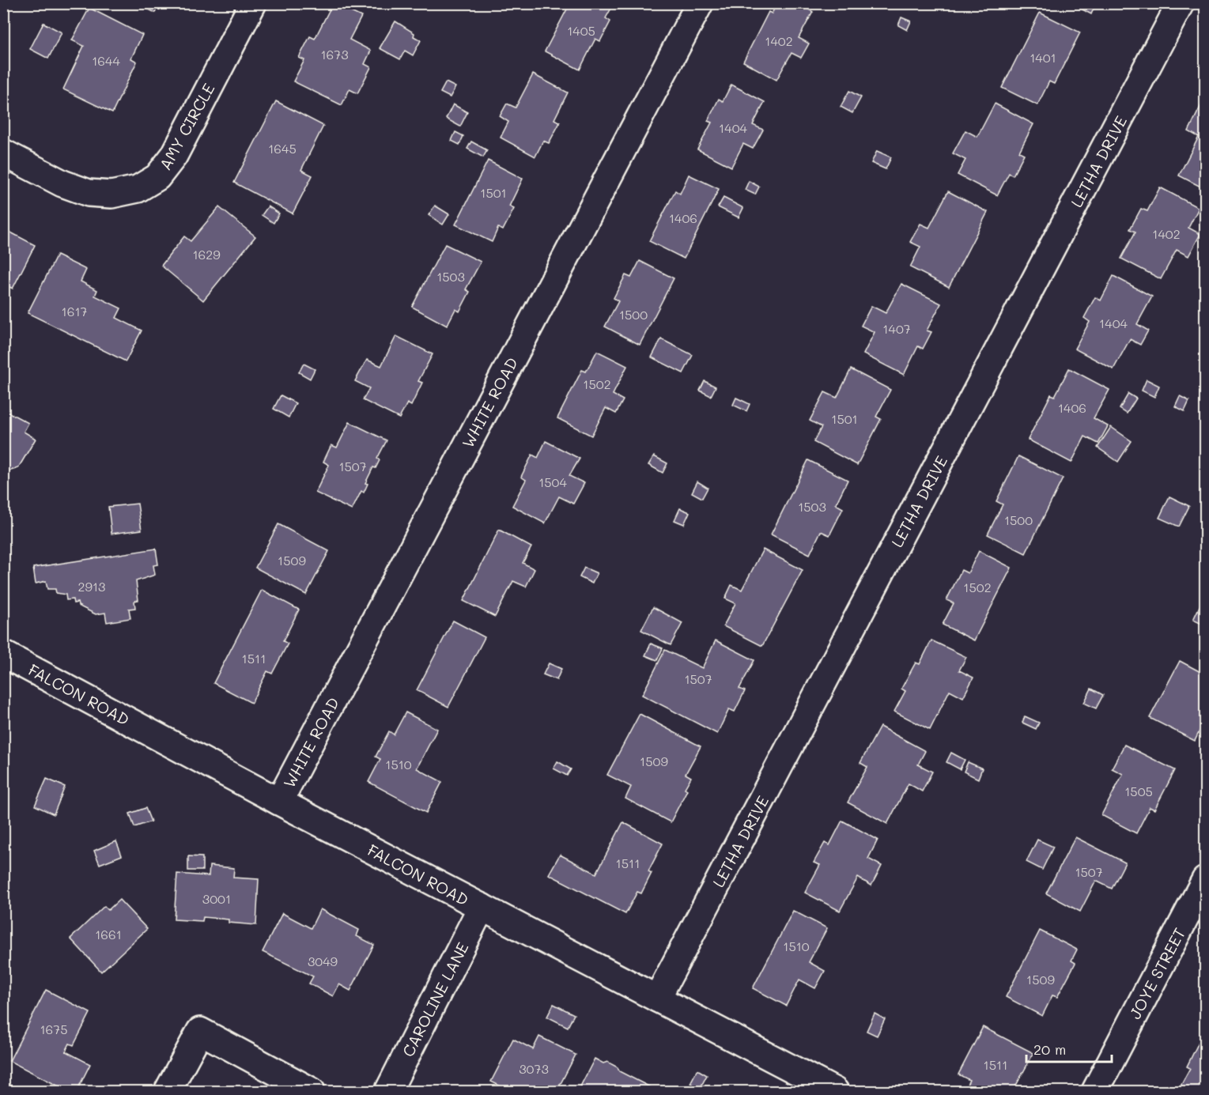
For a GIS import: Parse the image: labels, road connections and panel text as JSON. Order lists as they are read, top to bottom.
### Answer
{
  "streets": {
    "street": [
      "AMY CIRCLE",
      "LETHA DRIVE",
      "WHITE ROAD",
      "FALCON ROAD",
      "JOYE STREET",
      "CAROLINE LANE"
    ]
  },
  "crossings": [
    ["LETHA DRIVE", "FALCON ROAD"],
    ["WHITE ROAD", "FALCON ROAD"],
    ["FALCON ROAD", "CAROLINE LANE"]
  ],
  "house_numbers": [
    "1405",
    "1402",
    "1673",
    "1401",
    "1644",
    "1404",
    "1645",
    "1501",
    "1406",
    "1402",
    "1629",
    "1503",
    "1617",
    "1500",
    "1404",
    "1407",
    "1502",
    "1406",
    "1501",
    "1507",
    "1504",
    "1503",
    "1500",
    "1509",
    "2913",
    "1502",
    "1511",
    "1507",
    "1509",
    "1510",
    "1505",
    "1511",
    "1507",
    "3001",
    "1661",
    "1510",
    "3049",
    "1509",
    "1675",
    "1511",
    "3073"
  ],
  "scale_bar": "20 m"
}
